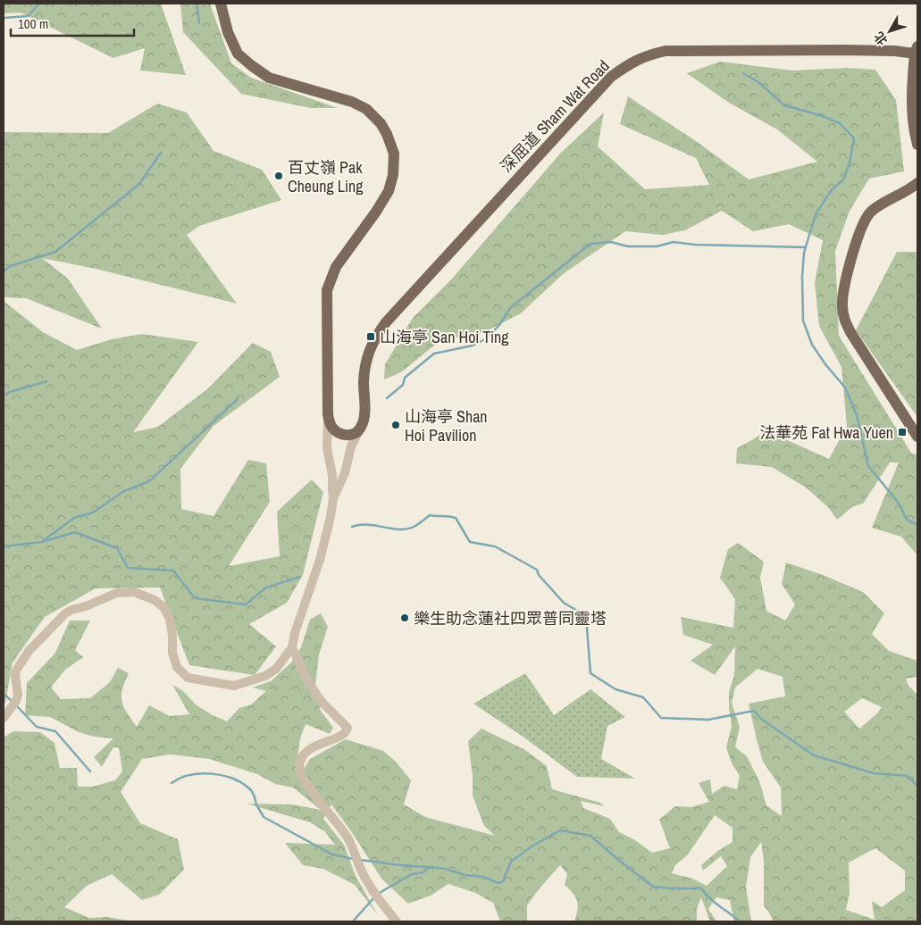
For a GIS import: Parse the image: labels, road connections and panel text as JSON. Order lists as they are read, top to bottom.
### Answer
{
  "streets": {
    "main road": ["深屈道 Sham Wat Road"]
  },
  "places": {
    "other": ["百丈嶺 Pak Cheung Ling", "山海亭 Shan Hoi Pavilion", "樂生助念蓮社四眾普同靈塔"],
    "transit": ["山海亭 San Hoi Ting", "法華苑 Fat Hwa Yuen"]
  },
  "scale_bar": "100 m",
  "north": "bottom left"
}
